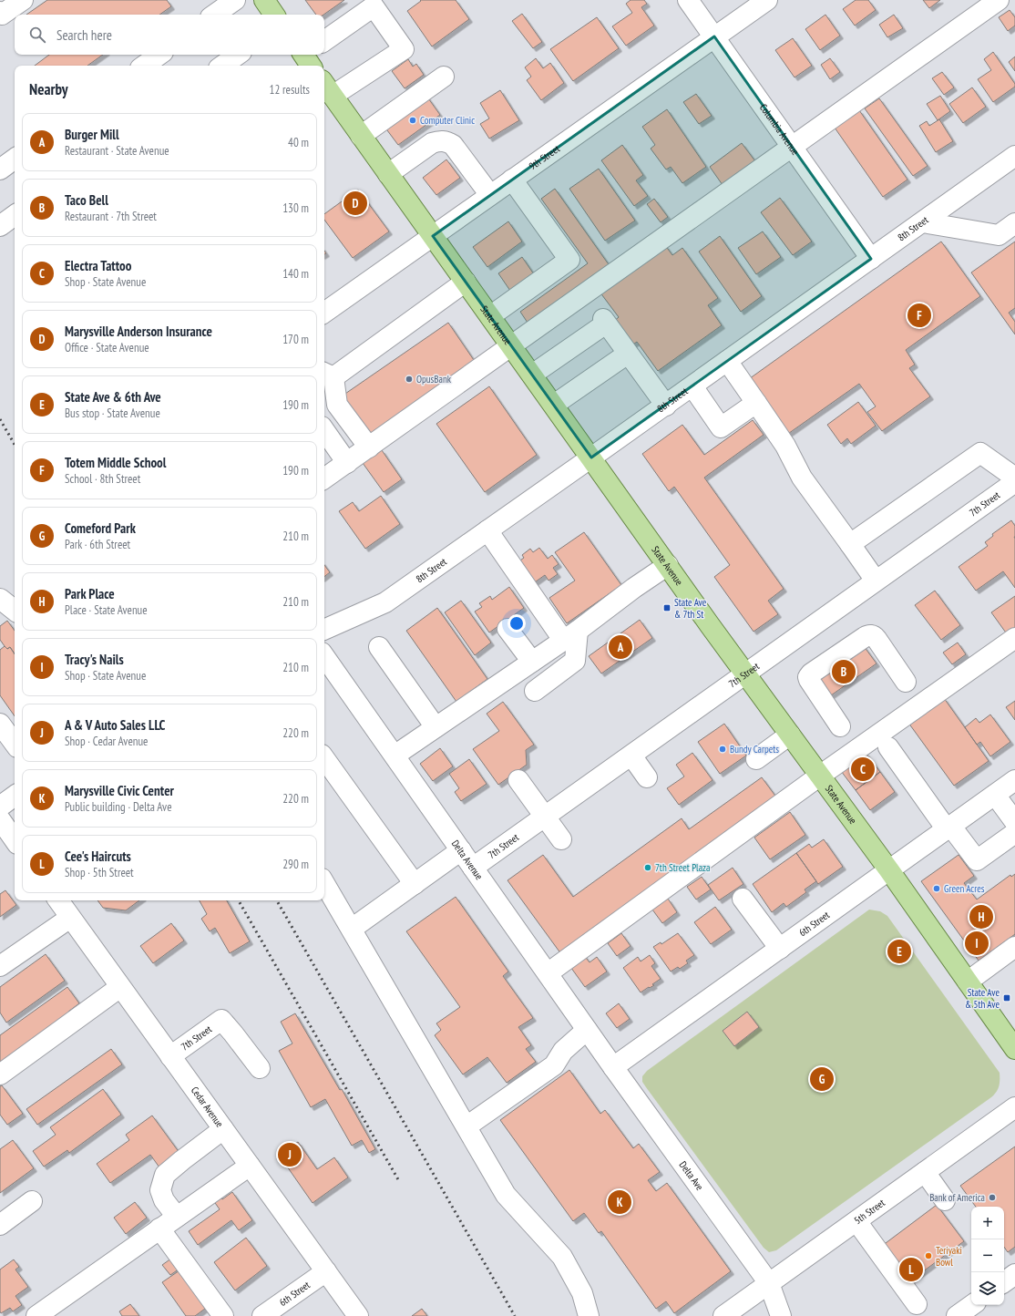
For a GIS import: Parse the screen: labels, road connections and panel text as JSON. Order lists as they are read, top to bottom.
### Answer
{
  "streets": {
    "main road": ["State Avenue"],
    "street": [
      "Columbia Avenue",
      "9th Street",
      "8th Street",
      "7th Street",
      "Delta Avenue",
      "6th Street",
      "Cedar Avenue",
      "Delta Ave",
      "5th Street"
    ]
  },
  "crossings": [
    ["Columbia Avenue", "9th Street"],
    ["Columbia Avenue", "8th Street"],
    ["9th Street", "State Avenue"],
    ["8th Street", "State Avenue"],
    ["State Avenue", "7th Street"],
    ["State Avenue", "6th Street"],
    ["7th Street", "Delta Avenue"],
    ["7th Street", "Cedar Avenue"],
    ["Delta Avenue", "6th Street"],
    ["Delta Avenue", "Delta Ave"],
    ["6th Street", "Cedar Avenue"],
    ["6th Street", "Delta Ave"],
    ["Delta Ave", "5th Street"]
  ],
  "places": {
    "other": [
      "Computer Clinic",
      "OpusBank",
      "Bundy Carpets",
      "7th Street Plaza",
      "Green Acres",
      "Bank of America",
      "Teriyaki Bowl"
    ],
    "transit": ["State Ave & 7th St", "State Ave & 5th Ave"]
  },
  "page": {
    "search": "Search here",
    "heading": ["Nearby", "12 results"],
    "list": [
      {
        "mark": "A",
        "name": "Burger Mill",
        "note": "Restaurant · State Avenue",
        "value": "40 m"
      },
      {
        "mark": "B",
        "name": "Taco Bell",
        "note": "Restaurant · 7th Street",
        "value": "130 m"
      },
      {
        "mark": "C",
        "name": "Electra Tattoo",
        "note": "Shop · State Avenue",
        "value": "140 m"
      },
      {
        "mark": "D",
        "name": "Marysville Anderson Insurance",
        "note": "Office · State Avenue",
        "value": "170 m"
      },
      {
        "mark": "E",
        "name": "State Ave & 6th Ave",
        "note": "Bus stop · State Avenue",
        "value": "190 m"
      },
      {
        "mark": "F",
        "name": "Totem Middle School",
        "note": "School · 8th Street",
        "value": "190 m"
      },
      {
        "mark": "G",
        "name": "Comeford Park",
        "note": "Park · 6th Street",
        "value": "210 m"
      },
      {
        "mark": "H",
        "name": "Park Place",
        "note": "Place · State Avenue",
        "value": "210 m"
      },
      {
        "mark": "I",
        "name": "Tracy's Nails",
        "note": "Shop · State Avenue",
        "value": "210 m"
      },
      {
        "mark": "J",
        "name": "A & V Auto Sales LLC",
        "note": "Shop · Cedar Avenue",
        "value": "220 m"
      },
      {
        "mark": "K",
        "name": "Marysville Civic Center",
        "note": "Public building · Delta Ave",
        "value": "220 m"
      },
      {
        "mark": "L",
        "name": "Cee's Haircuts",
        "note": "Shop · 5th Street",
        "value": "290 m"
      }
    ],
    "pins": [
      "D",
      "F",
      "A",
      "B",
      "C",
      "H",
      "I",
      "E",
      "G",
      "J",
      "K",
      "L"
    ],
    "map_buttons": ["+", "−"]
  }
}
